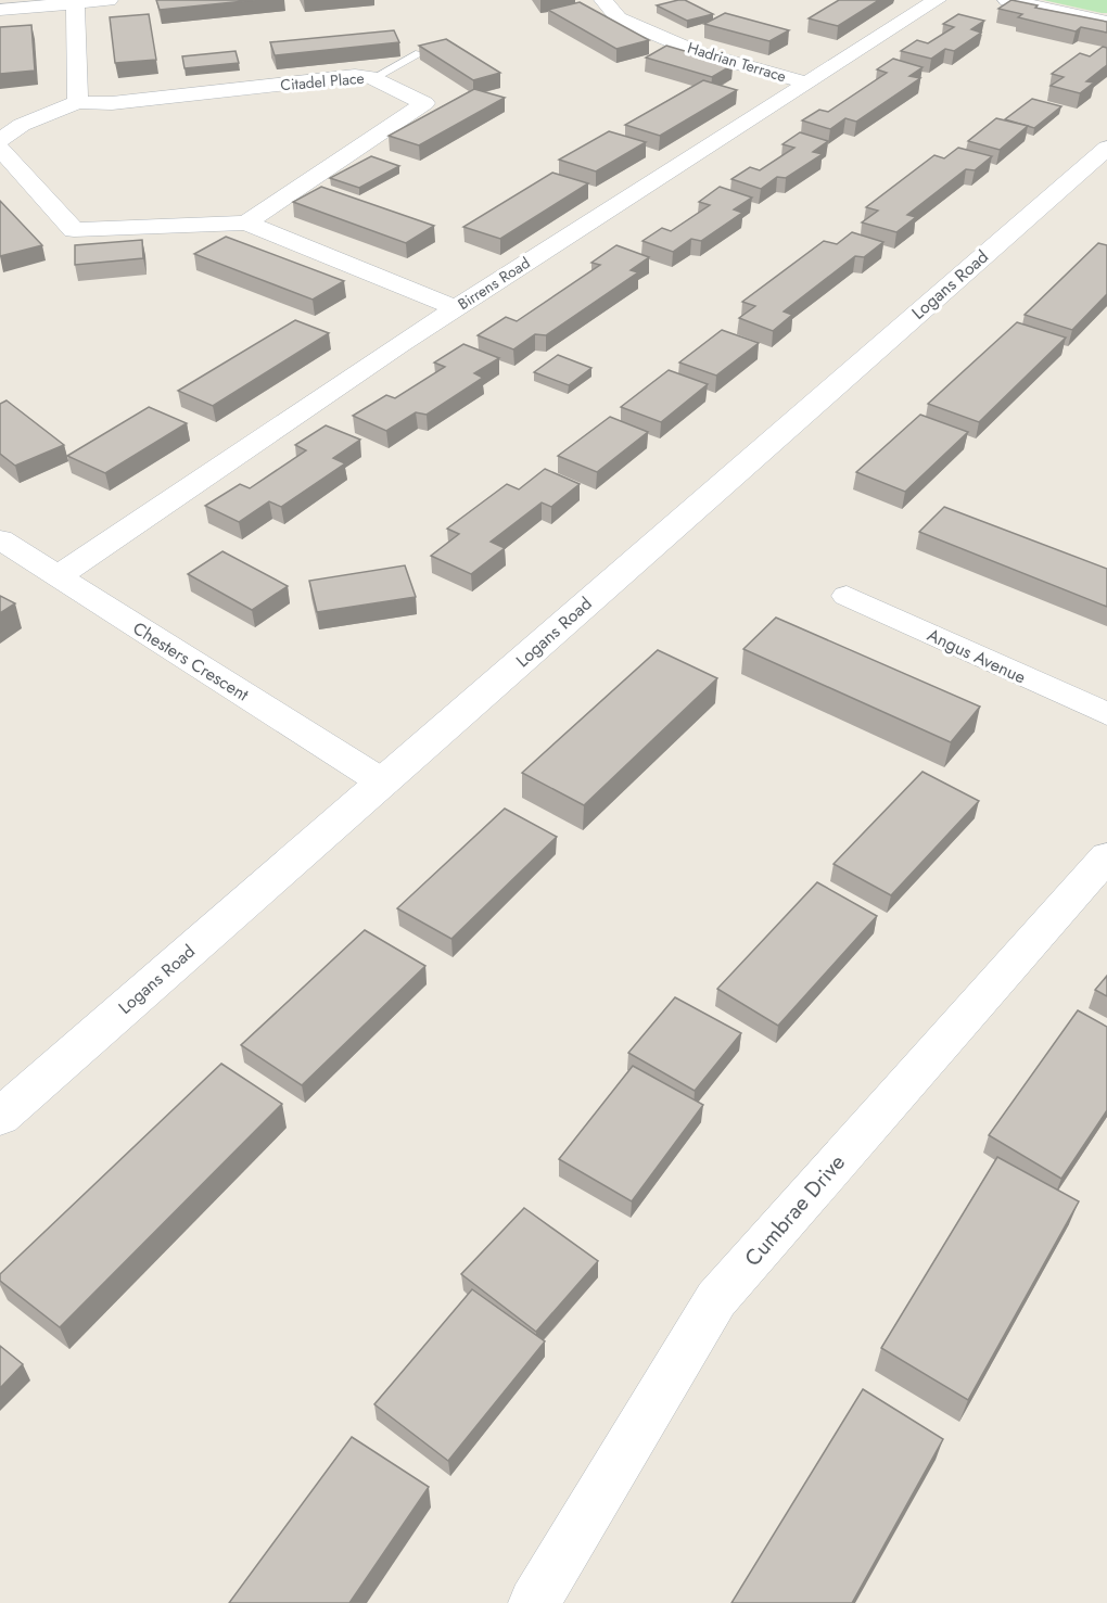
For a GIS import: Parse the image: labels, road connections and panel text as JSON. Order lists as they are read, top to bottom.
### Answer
{
  "streets": {
    "street": [
      "Hadrian Terrace",
      "Citadel Place",
      "Birrens Road",
      "Logans Road",
      "Angus Avenue",
      "Chesters Crescent",
      "Cumbrae Drive"
    ]
  },
  "crossings": [
    ["Hadrian Terrace", "Birrens Road"],
    ["Birrens Road", "Chesters Crescent"],
    ["Logans Road", "Chesters Crescent"]
  ]
}
